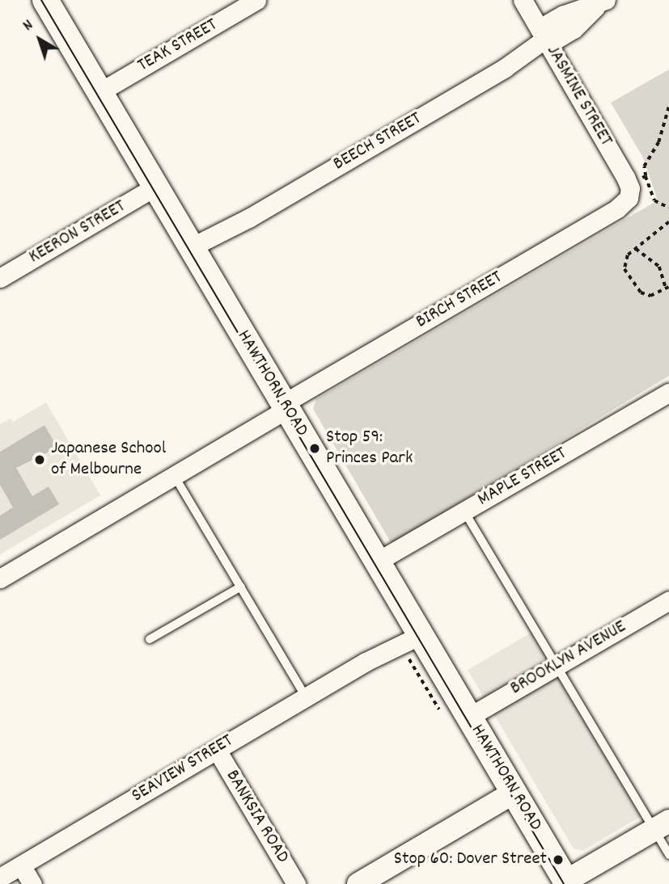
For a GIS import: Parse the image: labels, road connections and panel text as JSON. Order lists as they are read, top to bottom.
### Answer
{
  "streets": {
    "main road": ["HAWTHORN ROAD"],
    "street": [
      "TEAK STREET",
      "JASMINE STREET",
      "BEECH STREET",
      "KEERON STREET",
      "BIRCH STREET",
      "MAPLE STREET",
      "BROOKLYN AVENUE",
      "SEAVIEW STREET",
      "BANKSIA ROAD"
    ]
  },
  "crossings": [
    ["TEAK STREET", "HAWTHORN ROAD"],
    ["JASMINE STREET", "BEECH STREET"],
    ["JASMINE STREET", "BIRCH STREET"],
    ["BEECH STREET", "HAWTHORN ROAD"],
    ["KEERON STREET", "HAWTHORN ROAD"],
    ["BIRCH STREET", "HAWTHORN ROAD"],
    ["HAWTHORN ROAD", "MAPLE STREET"],
    ["HAWTHORN ROAD", "BROOKLYN AVENUE"],
    ["HAWTHORN ROAD", "SEAVIEW STREET"],
    ["SEAVIEW STREET", "BANKSIA ROAD"]
  ],
  "places": ["Stop 59: Princes Park", "Japanese School of Melbourne", "Stop 60: Dover Street"],
  "north": "top left"
}
